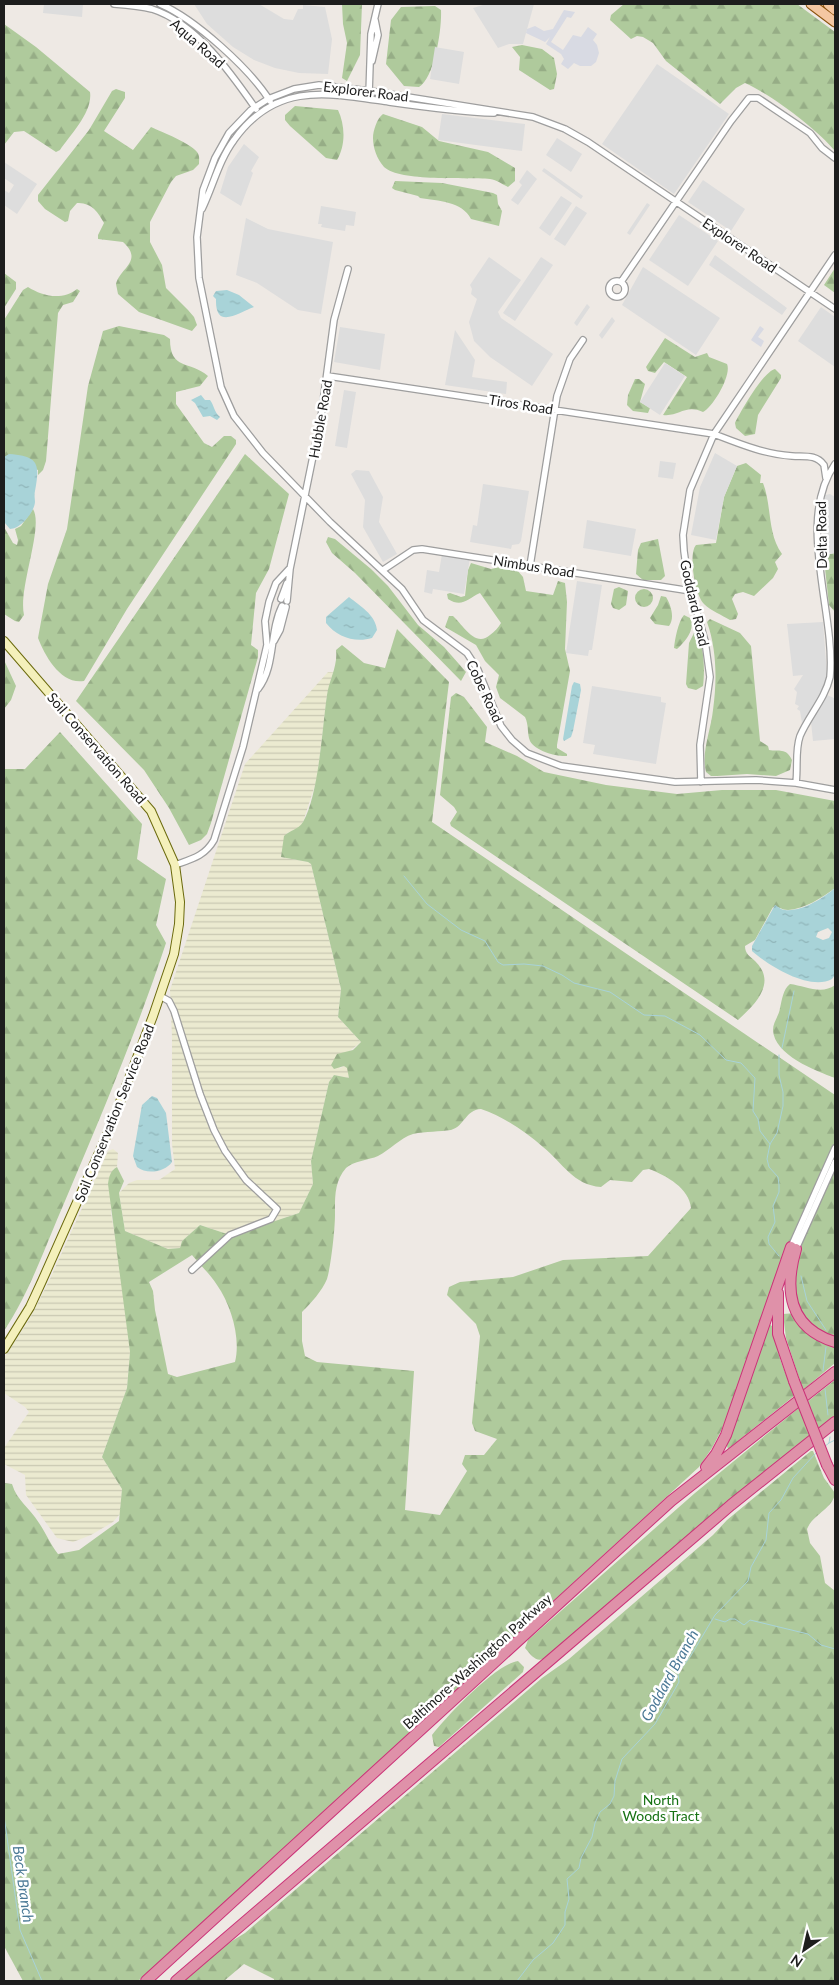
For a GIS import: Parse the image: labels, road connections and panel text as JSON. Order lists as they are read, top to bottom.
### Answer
{
  "streets": {
    "highway": ["Baltimore-Washington Parkway"],
    "main road": ["Soil Conservation Road", "Soil Conservation Service Road"],
    "street": [
      "Aqua Road",
      "Explorer Road",
      "Tiros Road",
      "Hubble Road",
      "Delta Road",
      "Nimbus Road",
      "Goddard Road",
      "Cobe Road"
    ]
  },
  "crossings": [
    ["Aqua Road", "Explorer Road"],
    ["Explorer Road", "Hubble Road"],
    ["Explorer Road", "Goddard Road"],
    ["Explorer Road", "Cobe Road"],
    ["Tiros Road", "Hubble Road"],
    ["Tiros Road", "Delta Road"],
    ["Tiros Road", "Goddard Road"],
    ["Hubble Road", "Cobe Road"],
    ["Hubble Road", "Soil Conservation Road"],
    ["Hubble Road", "Soil Conservation Service Road"],
    ["Delta Road", "Cobe Road"],
    ["Nimbus Road", "Goddard Road"],
    ["Nimbus Road", "Cobe Road"],
    ["Goddard Road", "Cobe Road"],
    ["Soil Conservation Road", "Soil Conservation Service Road"]
  ],
  "water": ["Goddard Branch", "Beck Branch"],
  "parks": ["North Woods Tract"],
  "north": "bottom left"
}
